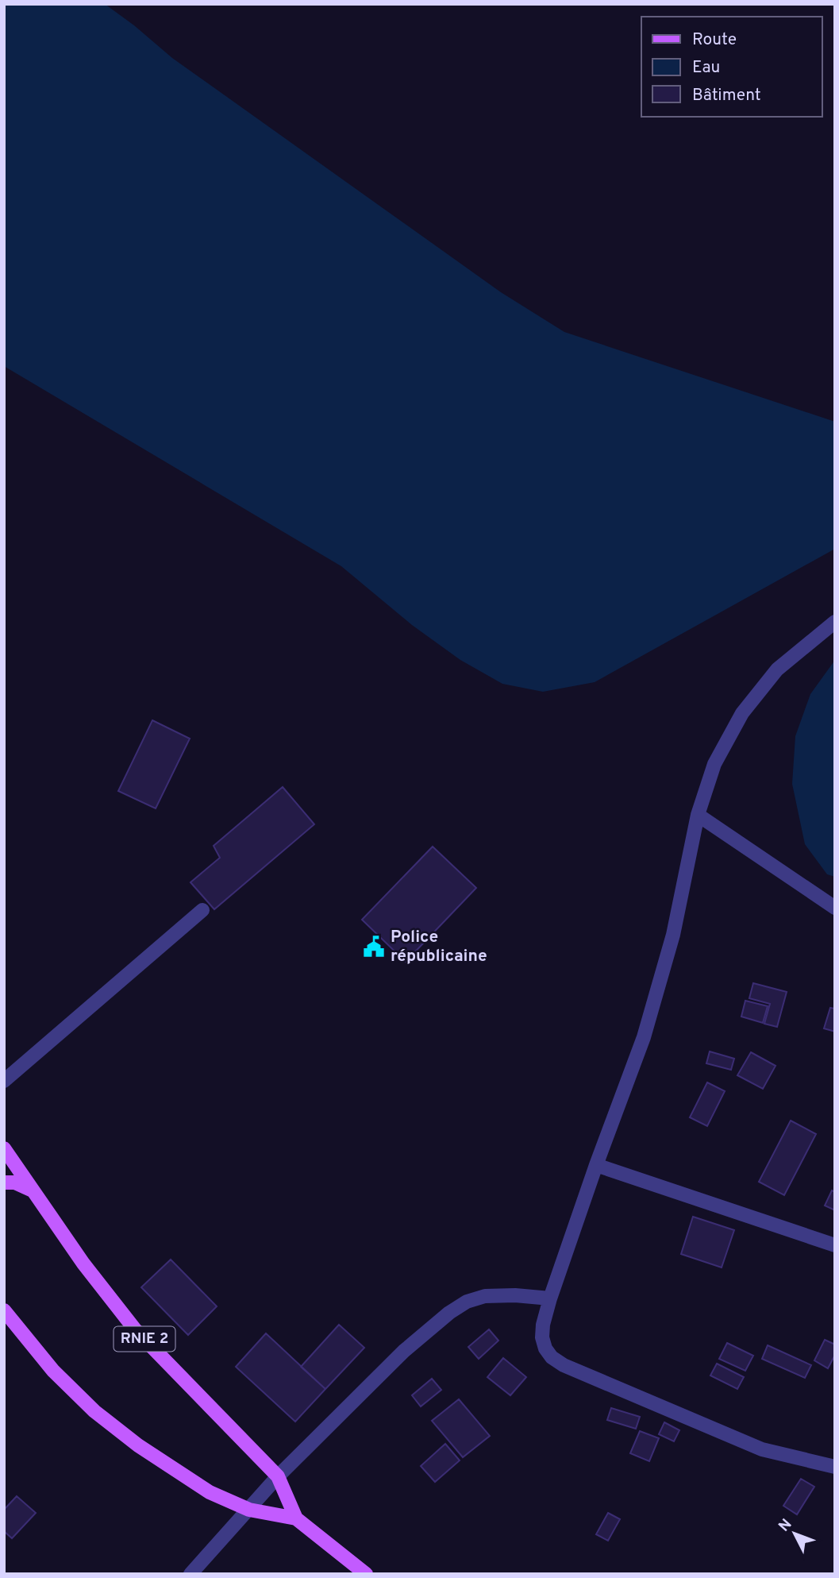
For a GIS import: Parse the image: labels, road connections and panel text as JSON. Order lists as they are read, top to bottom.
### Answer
{
  "streets": {
    "main road": ["RNIE 2"]
  },
  "places": {
    "public building": ["Police républicaine"]
  },
  "legend": ["Route", "Eau", "Bâtiment"],
  "north": "top left"
}
